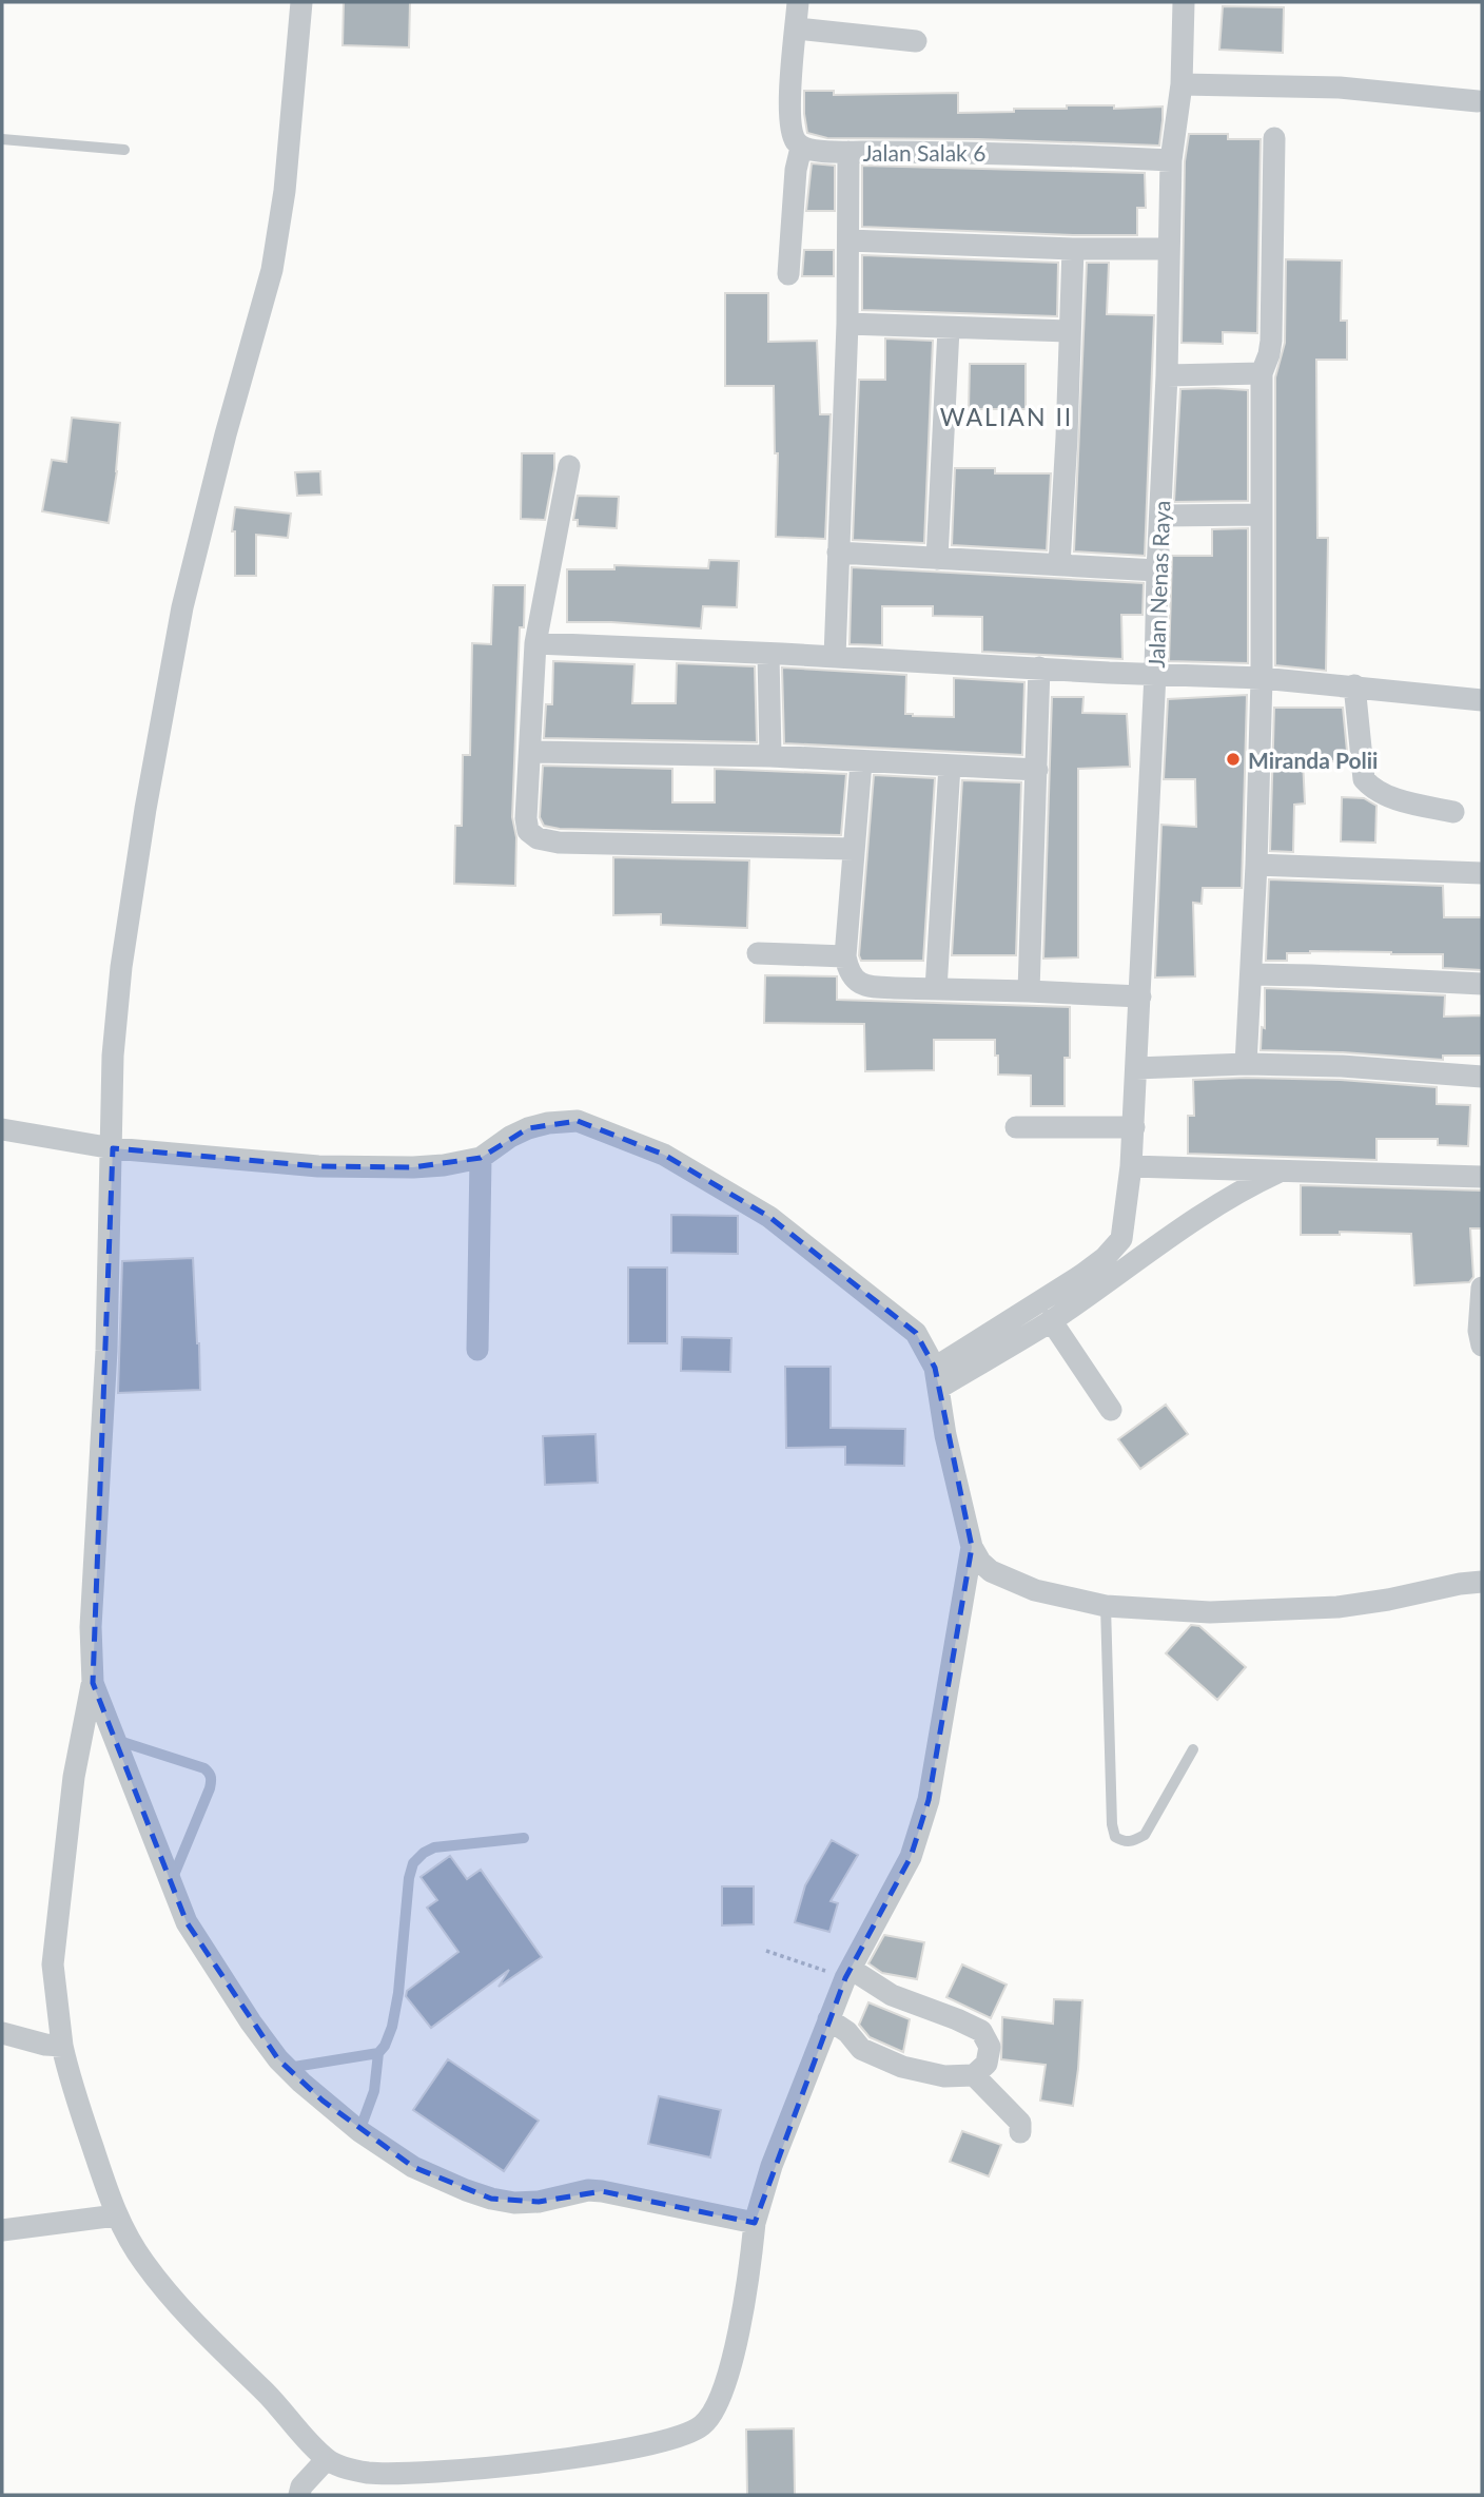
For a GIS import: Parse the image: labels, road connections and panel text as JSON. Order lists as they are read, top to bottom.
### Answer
{
  "streets": {
    "street": ["Jalan Salak 6", "Jalan Nenas Raya"]
  },
  "crossings": [
    ["Jalan Salak 6", "Jalan Nenas Raya"]
  ],
  "districts": ["WALIAN II"],
  "places": ["Miranda Polii"]
}
